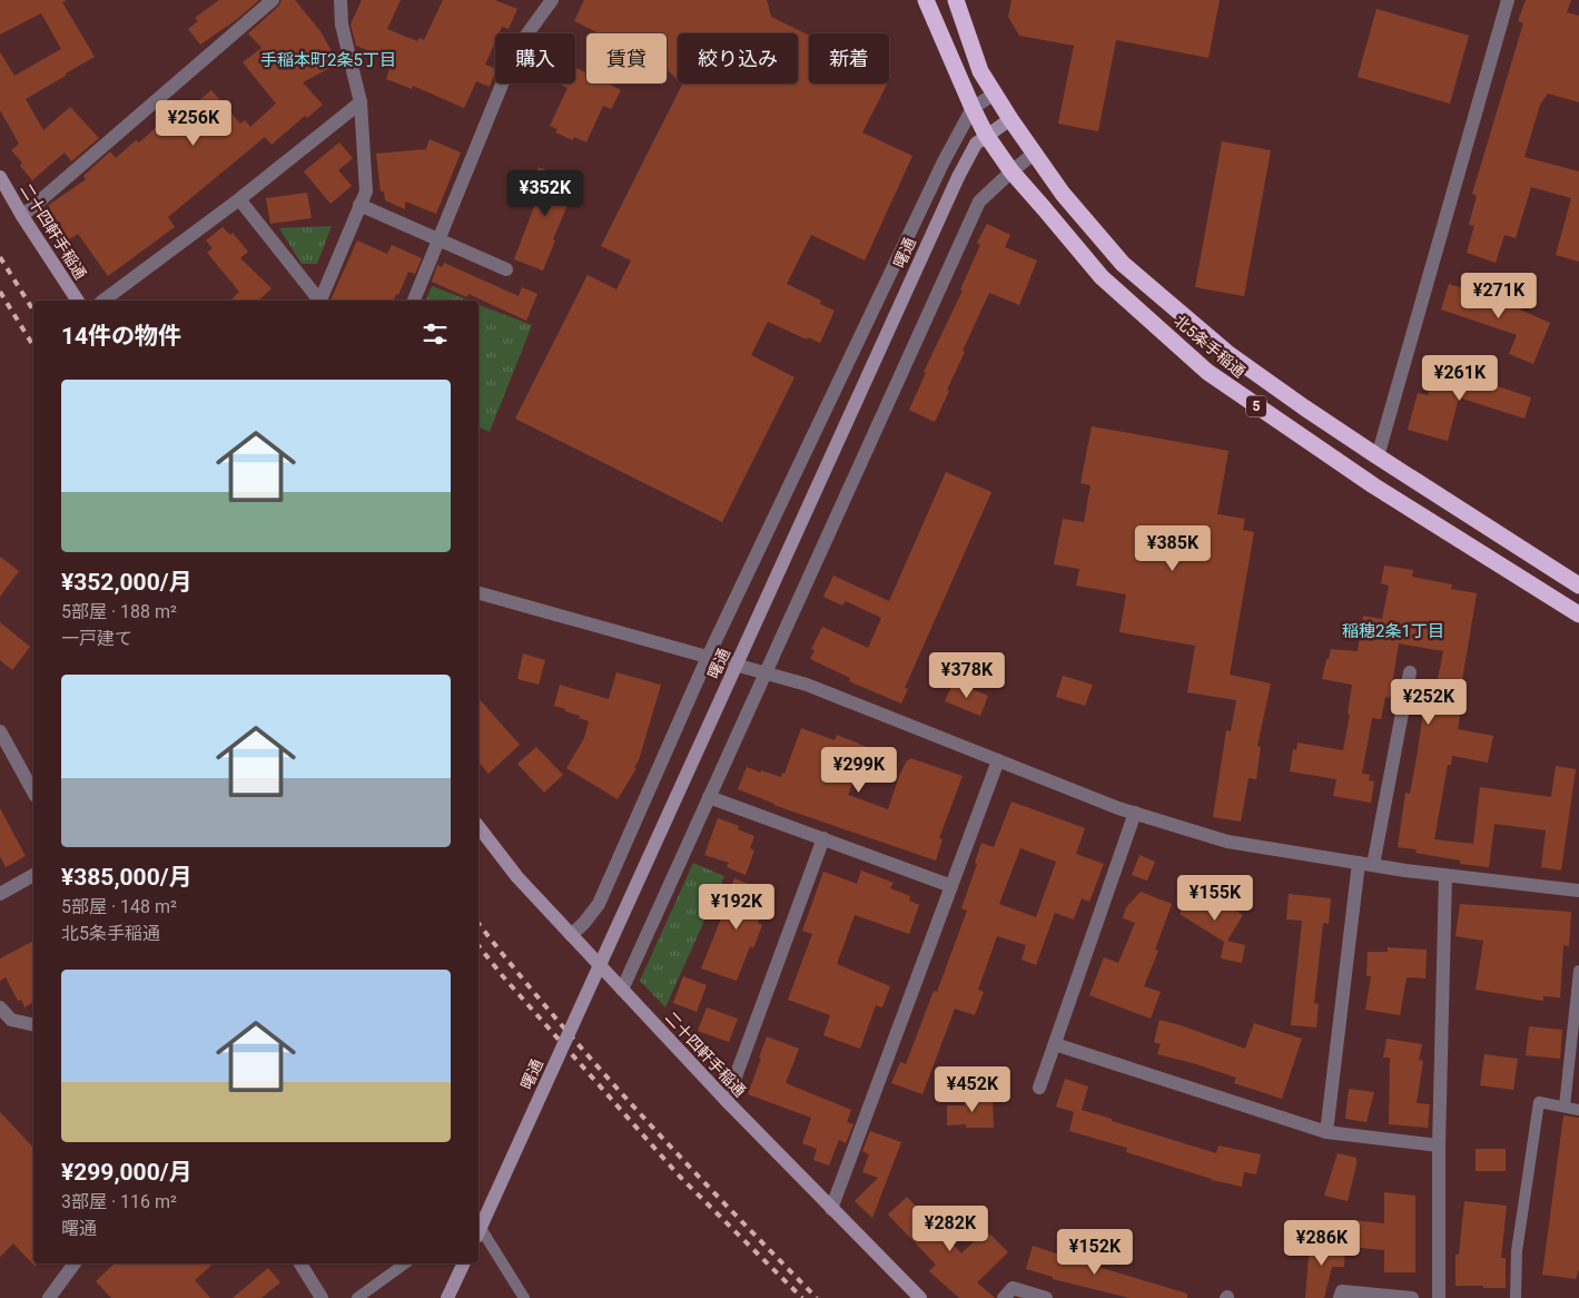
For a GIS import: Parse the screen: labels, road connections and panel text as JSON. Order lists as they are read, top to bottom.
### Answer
{
  "streets": {
    "highway": ["北5条手稲通", "5"],
    "street": ["二十四軒手稲通", "曙通"]
  },
  "crossings": [
    ["曙通", "北5条手稲通"]
  ],
  "districts": ["手稲本町2条5丁目", "稲穂2条1丁目"],
  "page": {
    "chip": [
      "購入",
      "賃貸",
      "絞り込み",
      "新着"
    ],
    "price": [
      "¥256K",
      "¥352K",
      "¥271K",
      "¥261K",
      "¥385K",
      "¥378K",
      "¥252K",
      "¥299K",
      "¥155K",
      "¥192K",
      "¥452K",
      "¥282K",
      "¥286K",
      "¥152K"
    ],
    "heading": "14件の物件",
    "list": [
      {
        "name": "¥352,000/月",
        "note": "5部屋 · 188 m² · 一戸建て"
      },
      {
        "name": "¥385,000/月",
        "note": "5部屋 · 148 m² · 北5条手稲通"
      },
      {
        "name": "¥299,000/月",
        "note": "3部屋 · 116 m² · 曙通"
      }
    ]
  }
}
